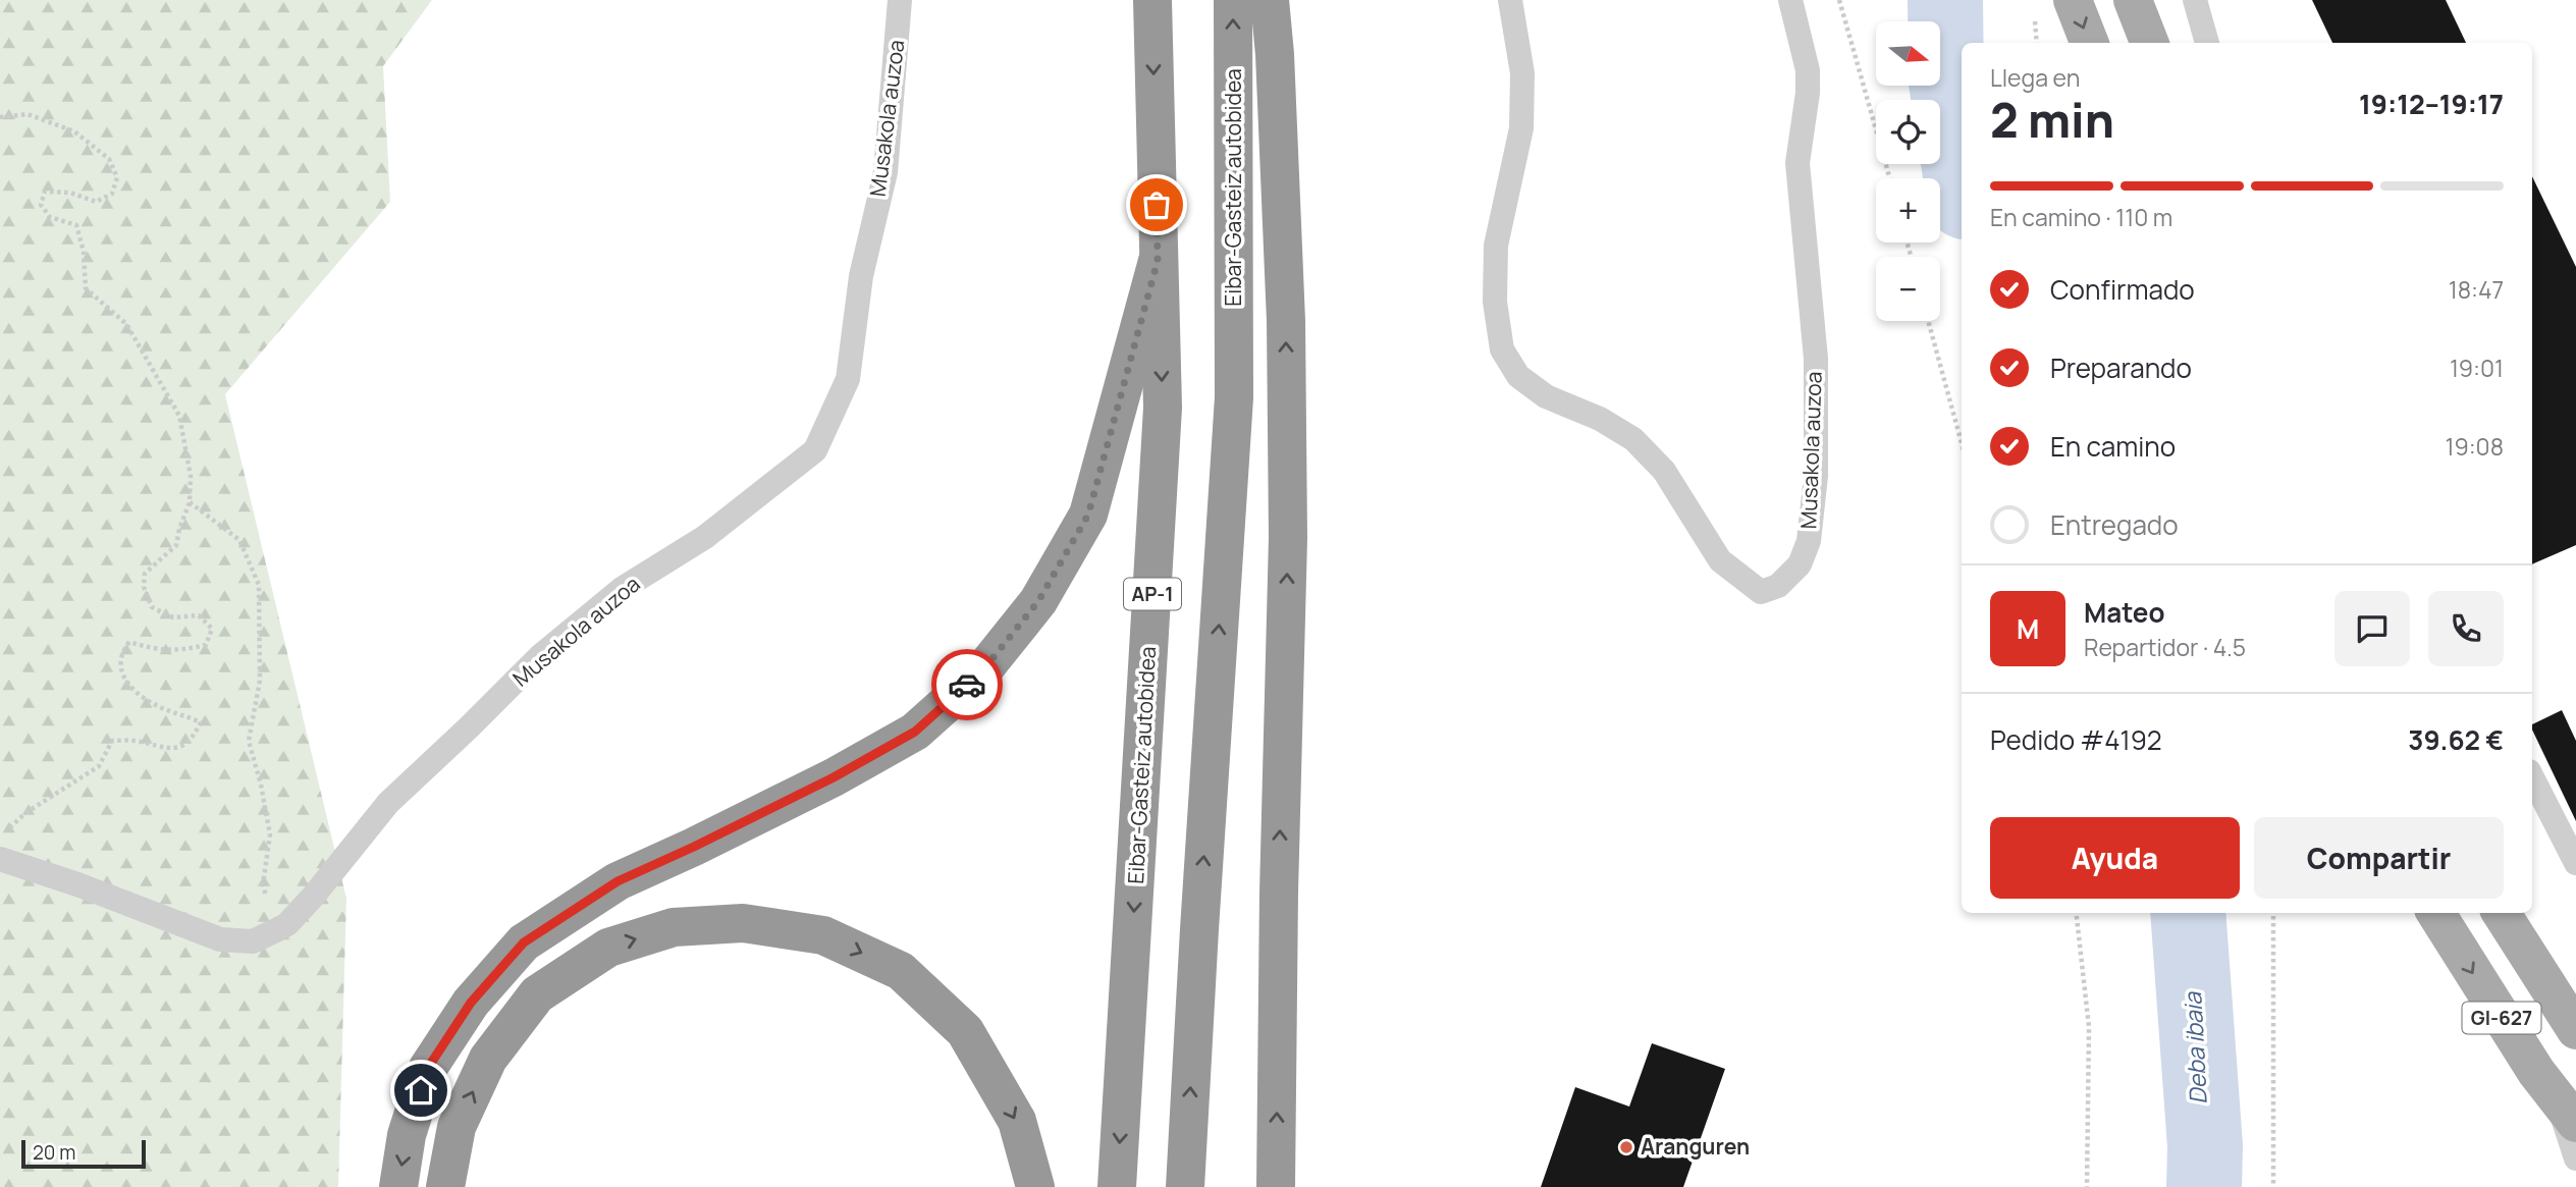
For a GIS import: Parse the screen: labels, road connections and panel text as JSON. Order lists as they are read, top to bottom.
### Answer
{
  "streets": {
    "highway": ["Eibar-Gasteiz autobidea", "AP-1"],
    "main road": ["GI-627"],
    "lane": ["Musakola auzoa"]
  },
  "water": ["Deba ibaia"],
  "places": ["Aranguren"],
  "scale_bar": "20 m",
  "north": "right",
  "page": {
    "map_buttons": ["+", "−"],
    "heading": ["2 min", "Llega en", "19:12–19:17"],
    "panel": [
      "Mateo",
      "Repartidor · 4.5",
      "Pedido #4192",
      "39.62 €"
    ],
    "bar": "En camino · 110 m",
    "list": [
      ["Confirmado", "18:47"],
      ["Preparando", "19:01"],
      ["En camino", "19:08"],
      "Entregado"
    ],
    "round": "M",
    "buttons": ["Ayuda", "Compartir"],
    "scale": "20 m"
  }
}
